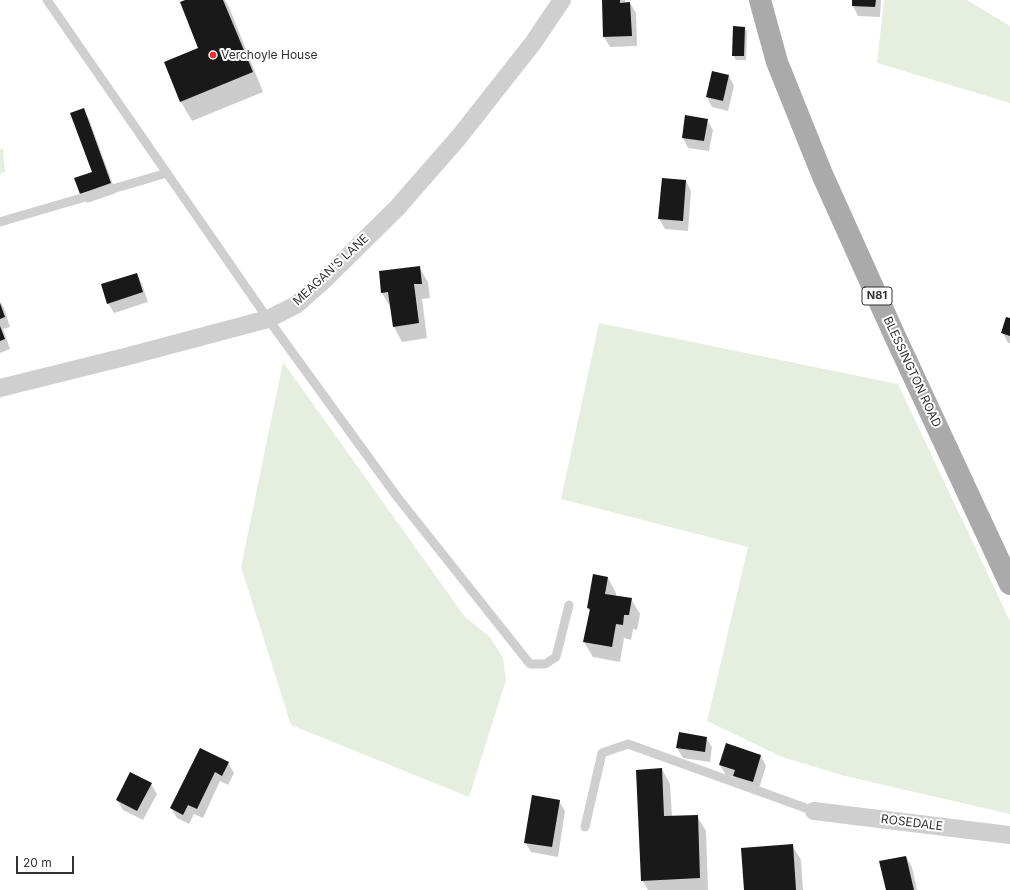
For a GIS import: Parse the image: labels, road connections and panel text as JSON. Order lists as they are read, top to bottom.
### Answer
{
  "streets": {
    "main road": ["N81", "BLESSINGTON ROAD"],
    "street": ["MEAGAN'S LANE", "ROSEDALE"]
  },
  "places": ["Verchoyle House"],
  "scale_bar": "20 m"
}
